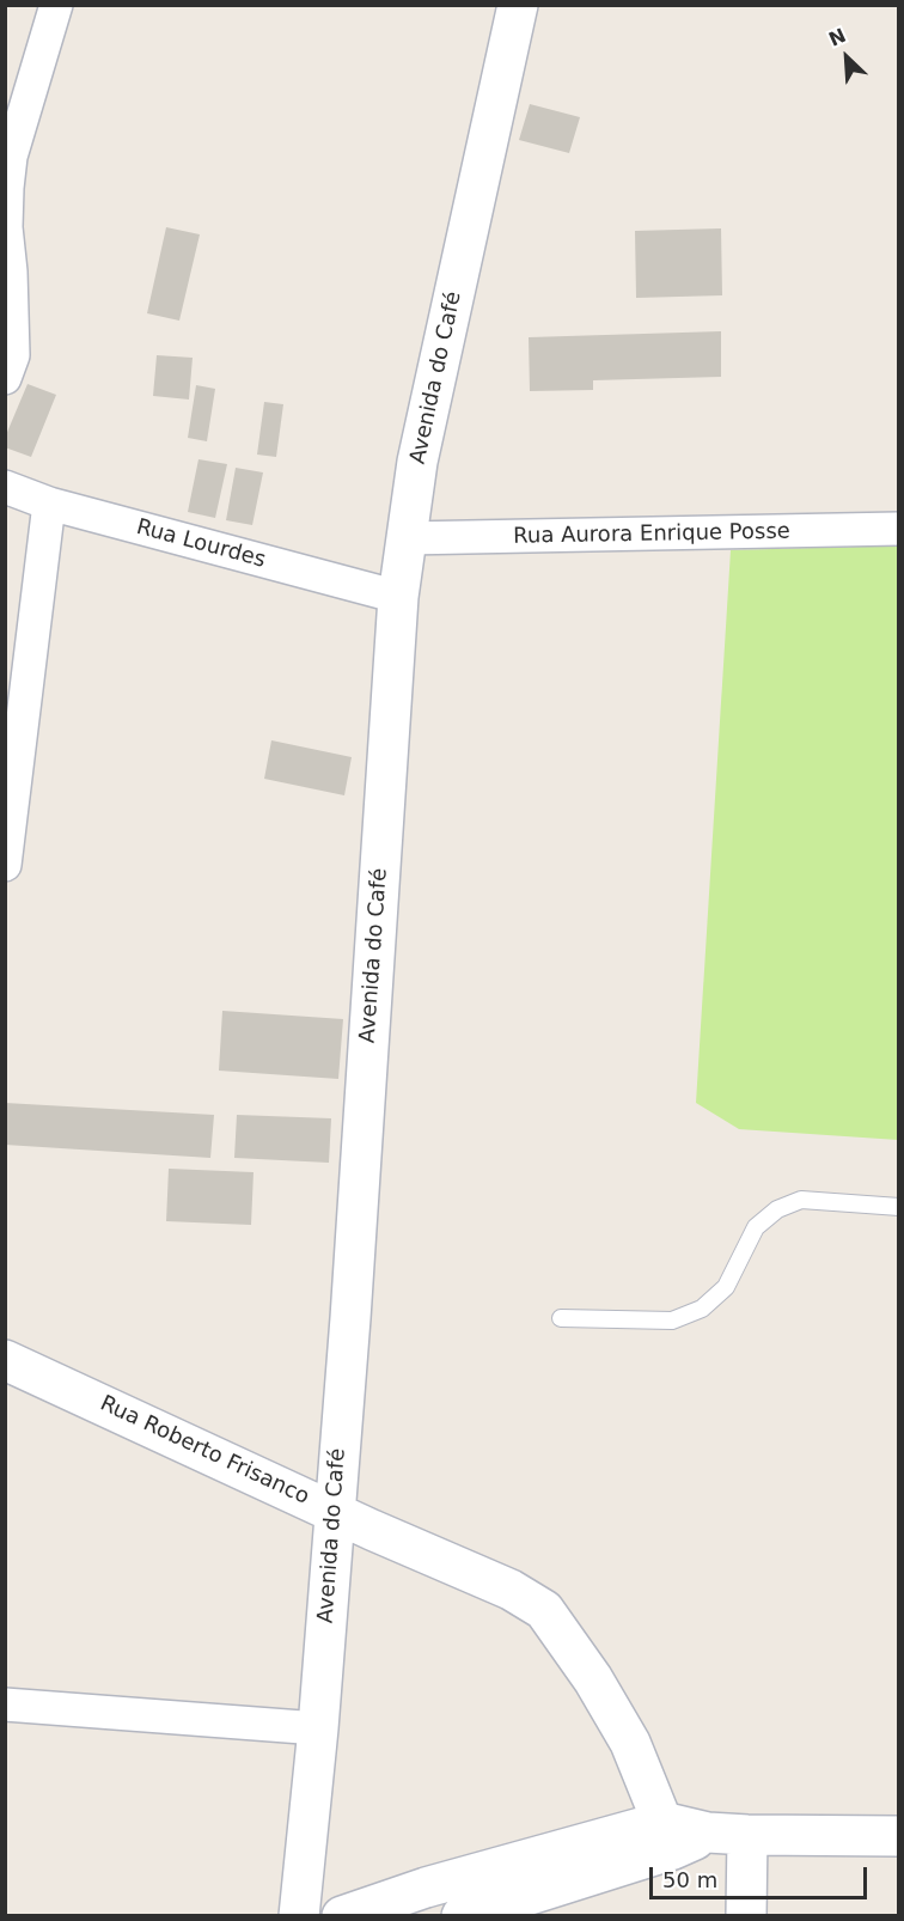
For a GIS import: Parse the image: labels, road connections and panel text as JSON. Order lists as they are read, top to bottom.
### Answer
{
  "streets": {
    "street": [
      "Avenida do Café",
      "Rua Aurora Enrique Posse",
      "Rua Lourdes",
      "Rua Roberto Frisanco"
    ]
  },
  "crossings": [
    ["Avenida do Café", "Rua Aurora Enrique Posse"],
    ["Avenida do Café", "Rua Lourdes"],
    ["Avenida do Café", "Rua Roberto Frisanco"]
  ],
  "scale_bar": "50 m",
  "north": "top left"
}
